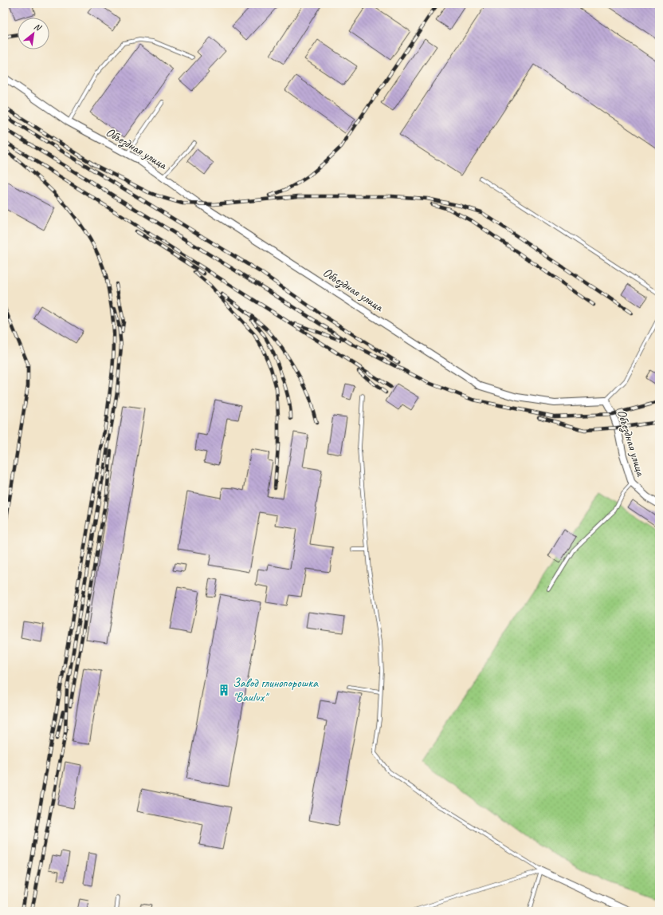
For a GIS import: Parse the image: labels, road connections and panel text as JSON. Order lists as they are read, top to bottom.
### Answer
{
  "streets": {
    "street": ["Объездная улица"]
  },
  "places": {
    "building": ["Завод глинопорошка \"Baulux\""]
  },
  "north": "top right"
}
